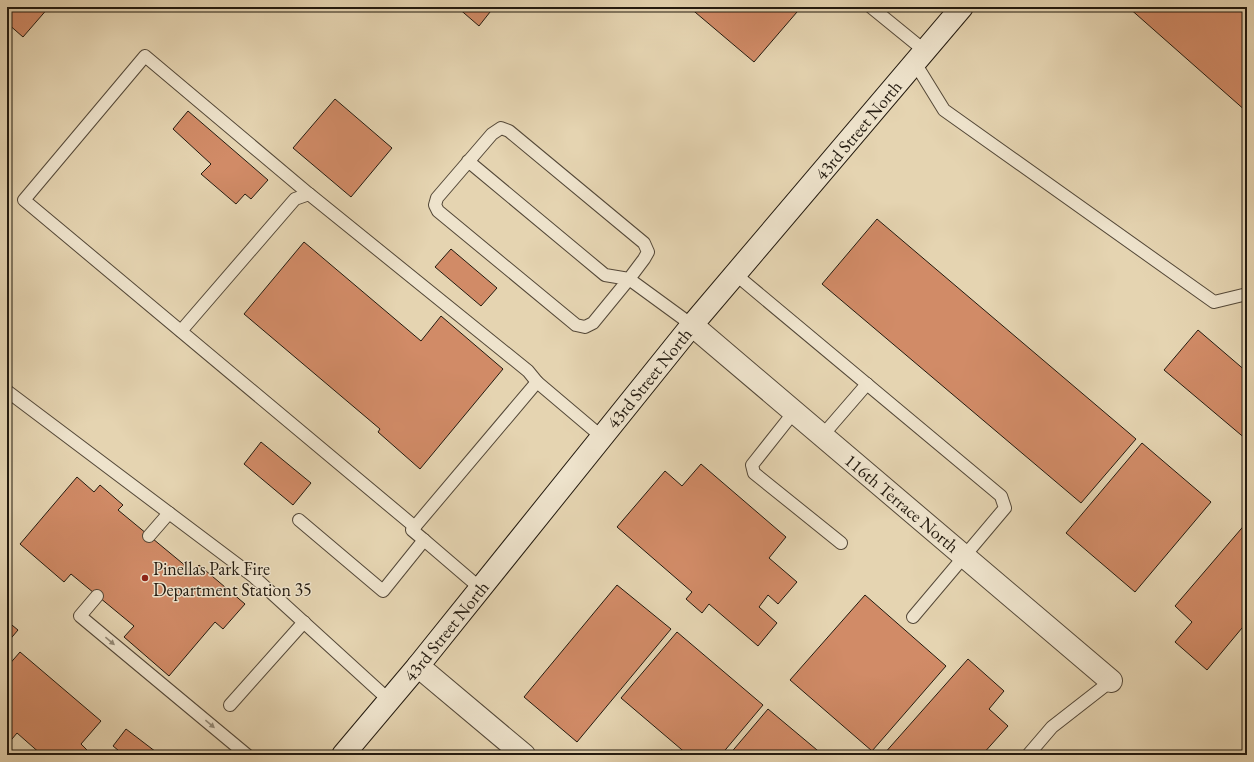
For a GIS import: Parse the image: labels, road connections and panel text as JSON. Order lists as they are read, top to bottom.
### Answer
{
  "streets": {
    "street": ["43rd Street North", "116th Terrace North"]
  },
  "crossings": [
    ["43rd Street North", "116th Terrace North"]
  ],
  "places": ["Pinellas Park Fire Department Station 35"]
}
